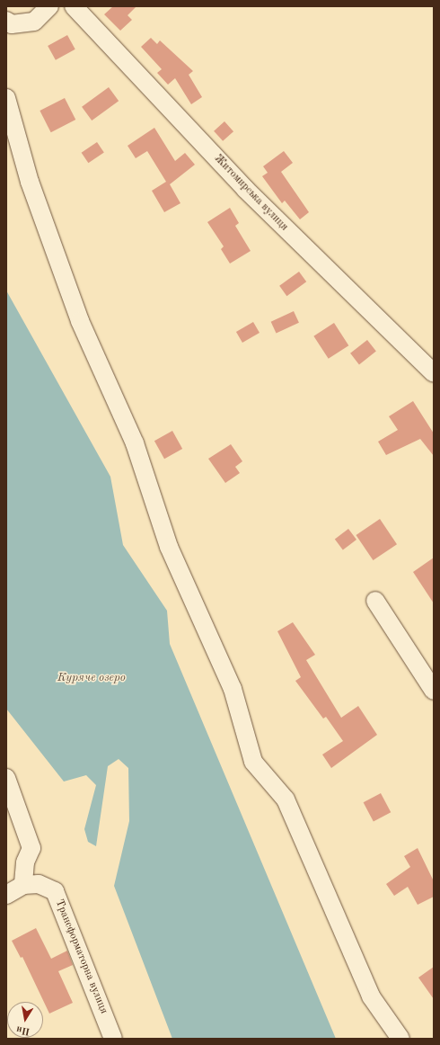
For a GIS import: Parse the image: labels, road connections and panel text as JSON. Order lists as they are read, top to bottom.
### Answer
{
  "streets": {
    "street": ["Житомирська вулиця", "Трансформаторна вулиця"]
  },
  "water": ["Куряче озеро"],
  "north": "bottom"
}
